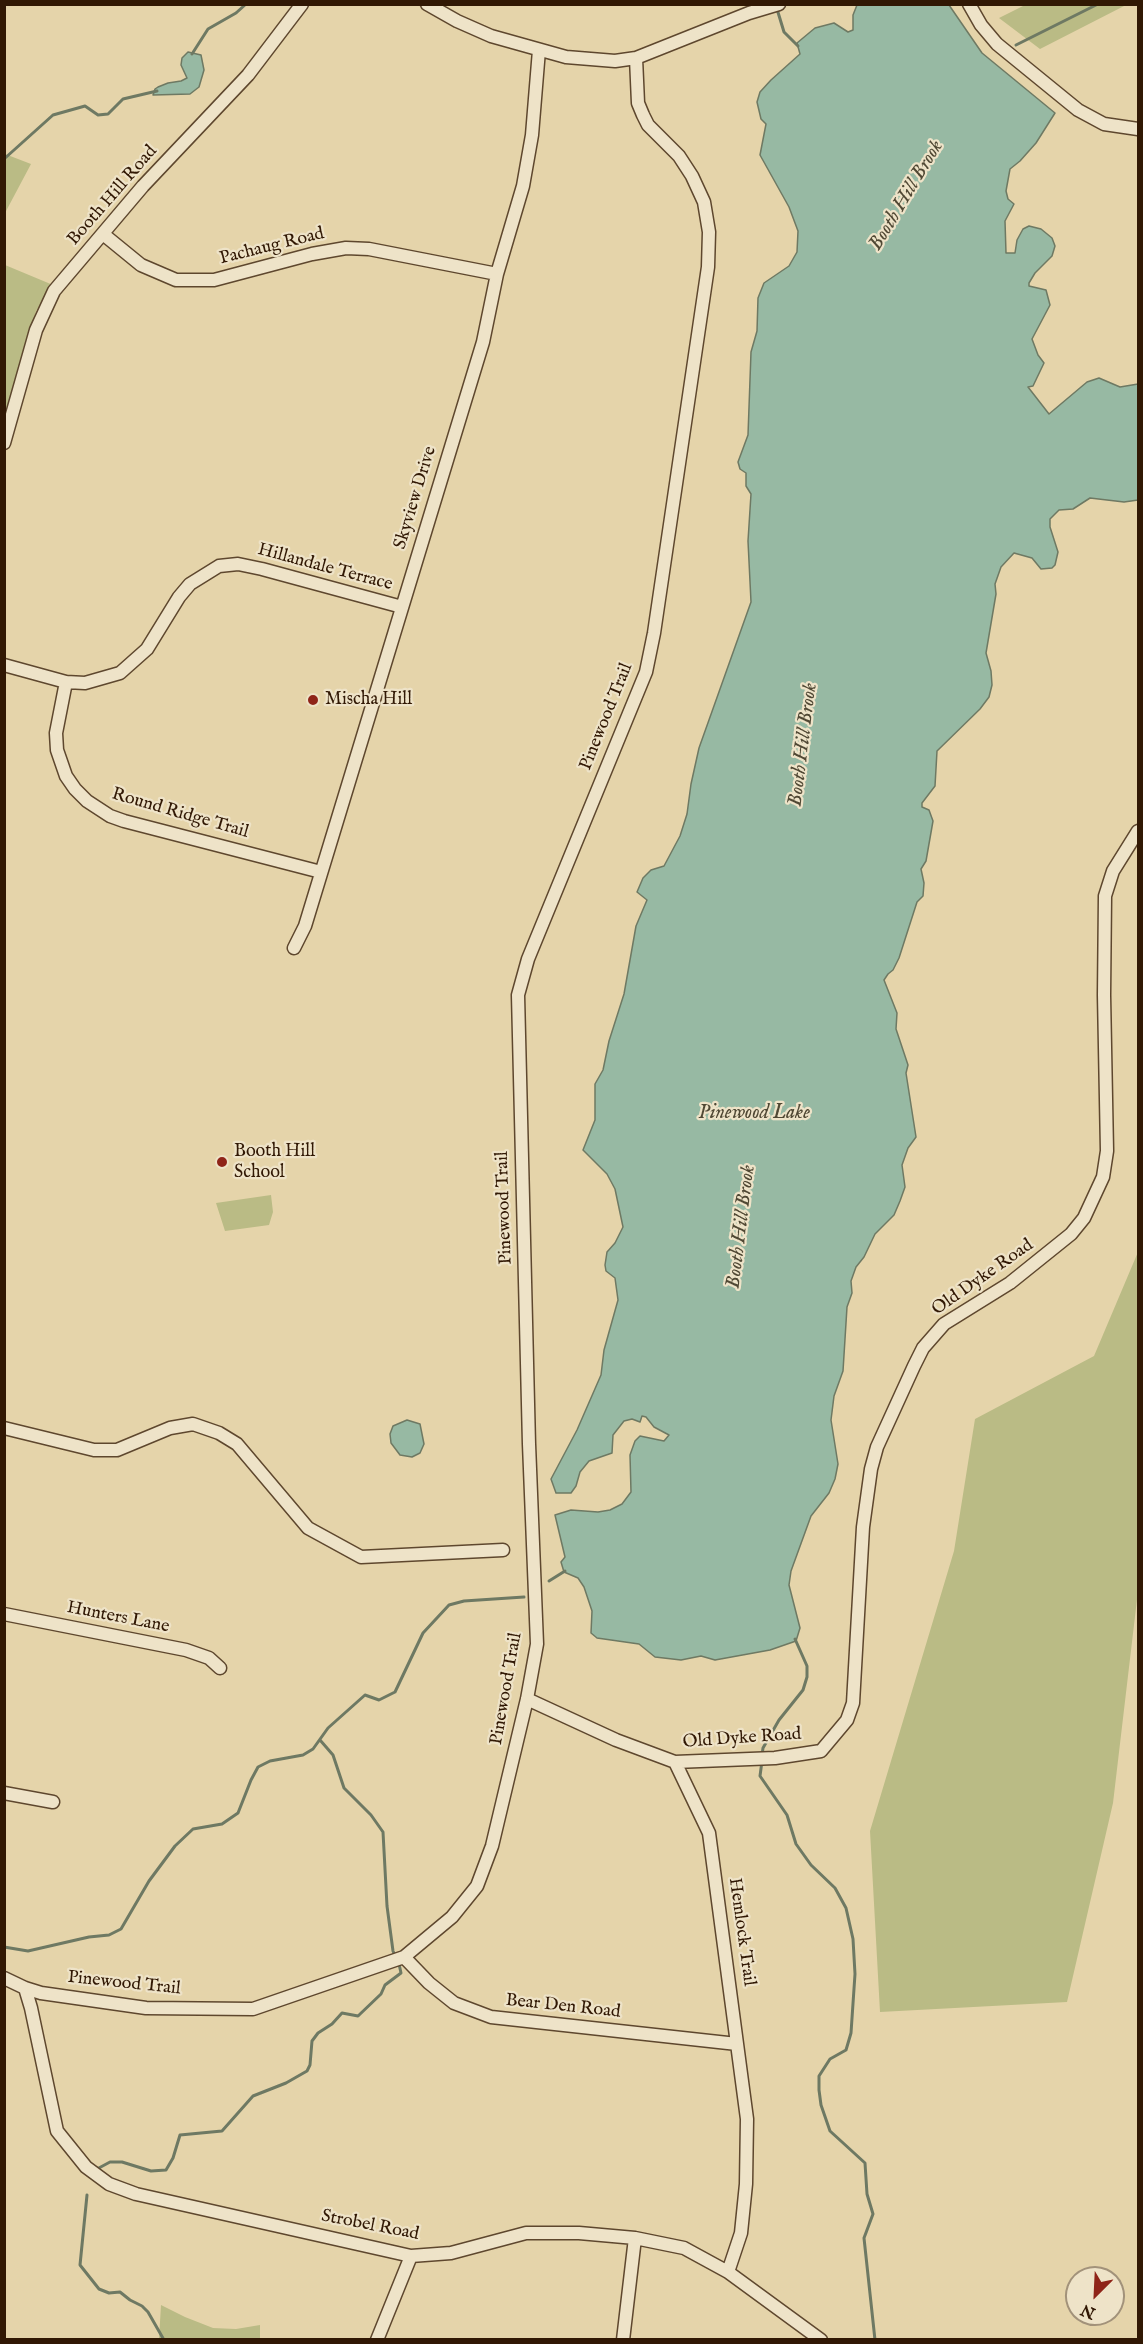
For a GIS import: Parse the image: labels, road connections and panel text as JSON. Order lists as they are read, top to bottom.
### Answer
{
  "streets": {
    "street": [
      "Booth Hill Road",
      "Pachaug Road",
      "Skyview Drive",
      "Hillandale Terrace",
      "Pinewood Trail",
      "Round Ridge Trail",
      "Old Dyke Road",
      "Hunters Lane",
      "Hemlock Trail",
      "Bear Den Road",
      "Strobel Road"
    ]
  },
  "crossings": [
    ["Booth Hill Road", "Pachaug Road"],
    ["Pachaug Road", "Skyview Drive"],
    ["Skyview Drive", "Hillandale Terrace"],
    ["Skyview Drive", "Round Ridge Trail"],
    ["Hillandale Terrace", "Round Ridge Trail"],
    ["Pinewood Trail", "Bear Den Road"],
    ["Pinewood Trail", "Strobel Road"],
    ["Old Dyke Road", "Hemlock Trail"],
    ["Hemlock Trail", "Bear Den Road"],
    ["Hemlock Trail", "Strobel Road"]
  ],
  "water": ["Booth Hill Brook", "Pinewood Lake"],
  "places": ["Mischa Hill", "Booth Hill School"],
  "north": "bottom left"
}
